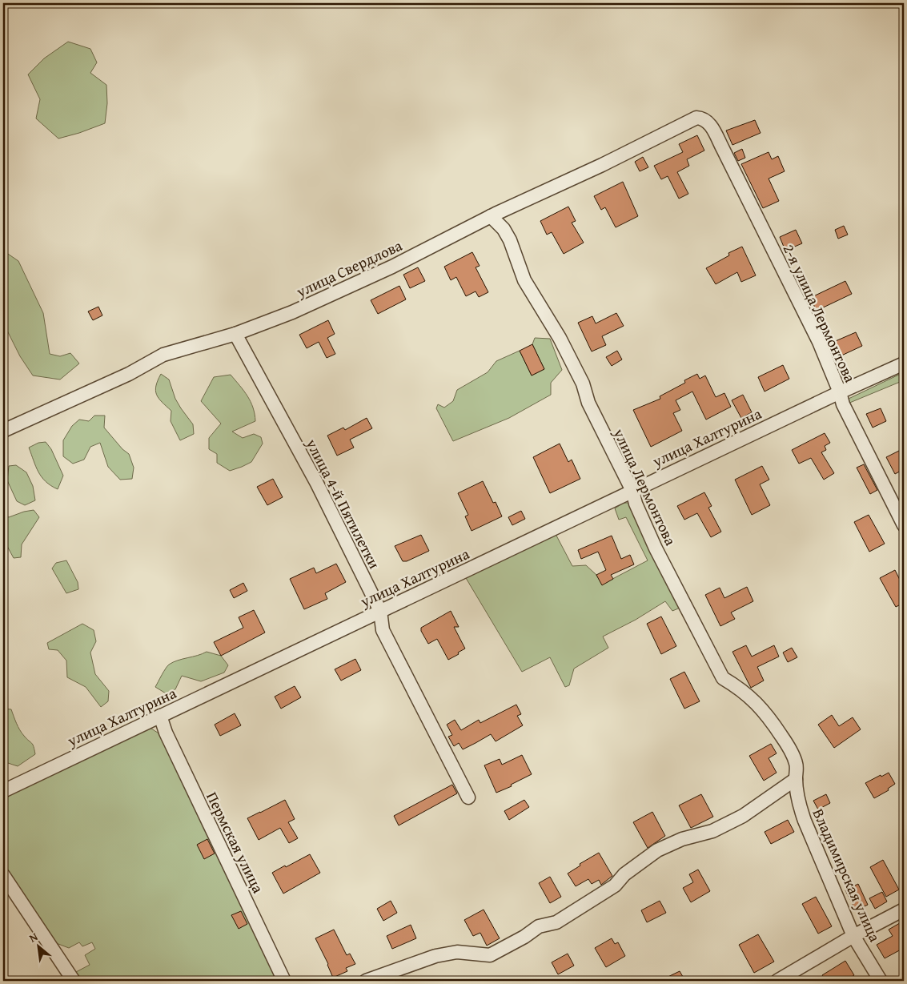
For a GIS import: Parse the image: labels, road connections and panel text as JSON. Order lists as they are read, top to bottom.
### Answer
{
  "streets": {
    "street": [
      "улица Свердлова",
      "2-я улица Лермонтова",
      "улица Халтурина",
      "улица Лермонтова",
      "улица 4-й Пятилетки",
      "Пермская улица",
      "Владимирская улица"
    ]
  },
  "crossings": [
    ["улица Свердлова", "2-я улица Лермонтова"],
    ["улица Свердлова", "улица Лермонтова"],
    ["улица Свердлова", "улица 4-й Пятилетки"],
    ["2-я улица Лермонтова", "улица Халтурина"],
    ["улица Халтурина", "улица Лермонтова"],
    ["улица Халтурина", "улица 4-й Пятилетки"],
    ["улица Халтурина", "Пермская улица"],
    ["улица Лермонтова", "Владимирская улица"]
  ],
  "north": "top left"
}
